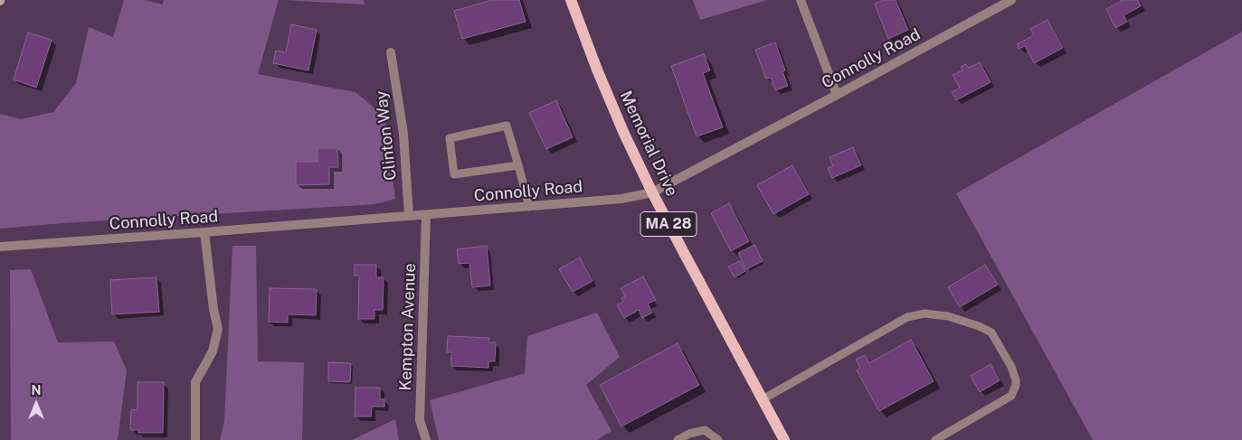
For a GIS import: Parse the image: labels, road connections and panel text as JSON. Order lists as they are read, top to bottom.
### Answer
{
  "streets": {
    "main road": ["Memorial Drive", "MA 28"],
    "street": ["Connolly Road", "Clinton Way", "Kempton Avenue"]
  },
  "crossings": [
    ["Connolly Road", "Clinton Way"],
    ["Connolly Road", "Memorial Drive"],
    ["Connolly Road", "Kempton Avenue"]
  ],
  "north": "top"
}
